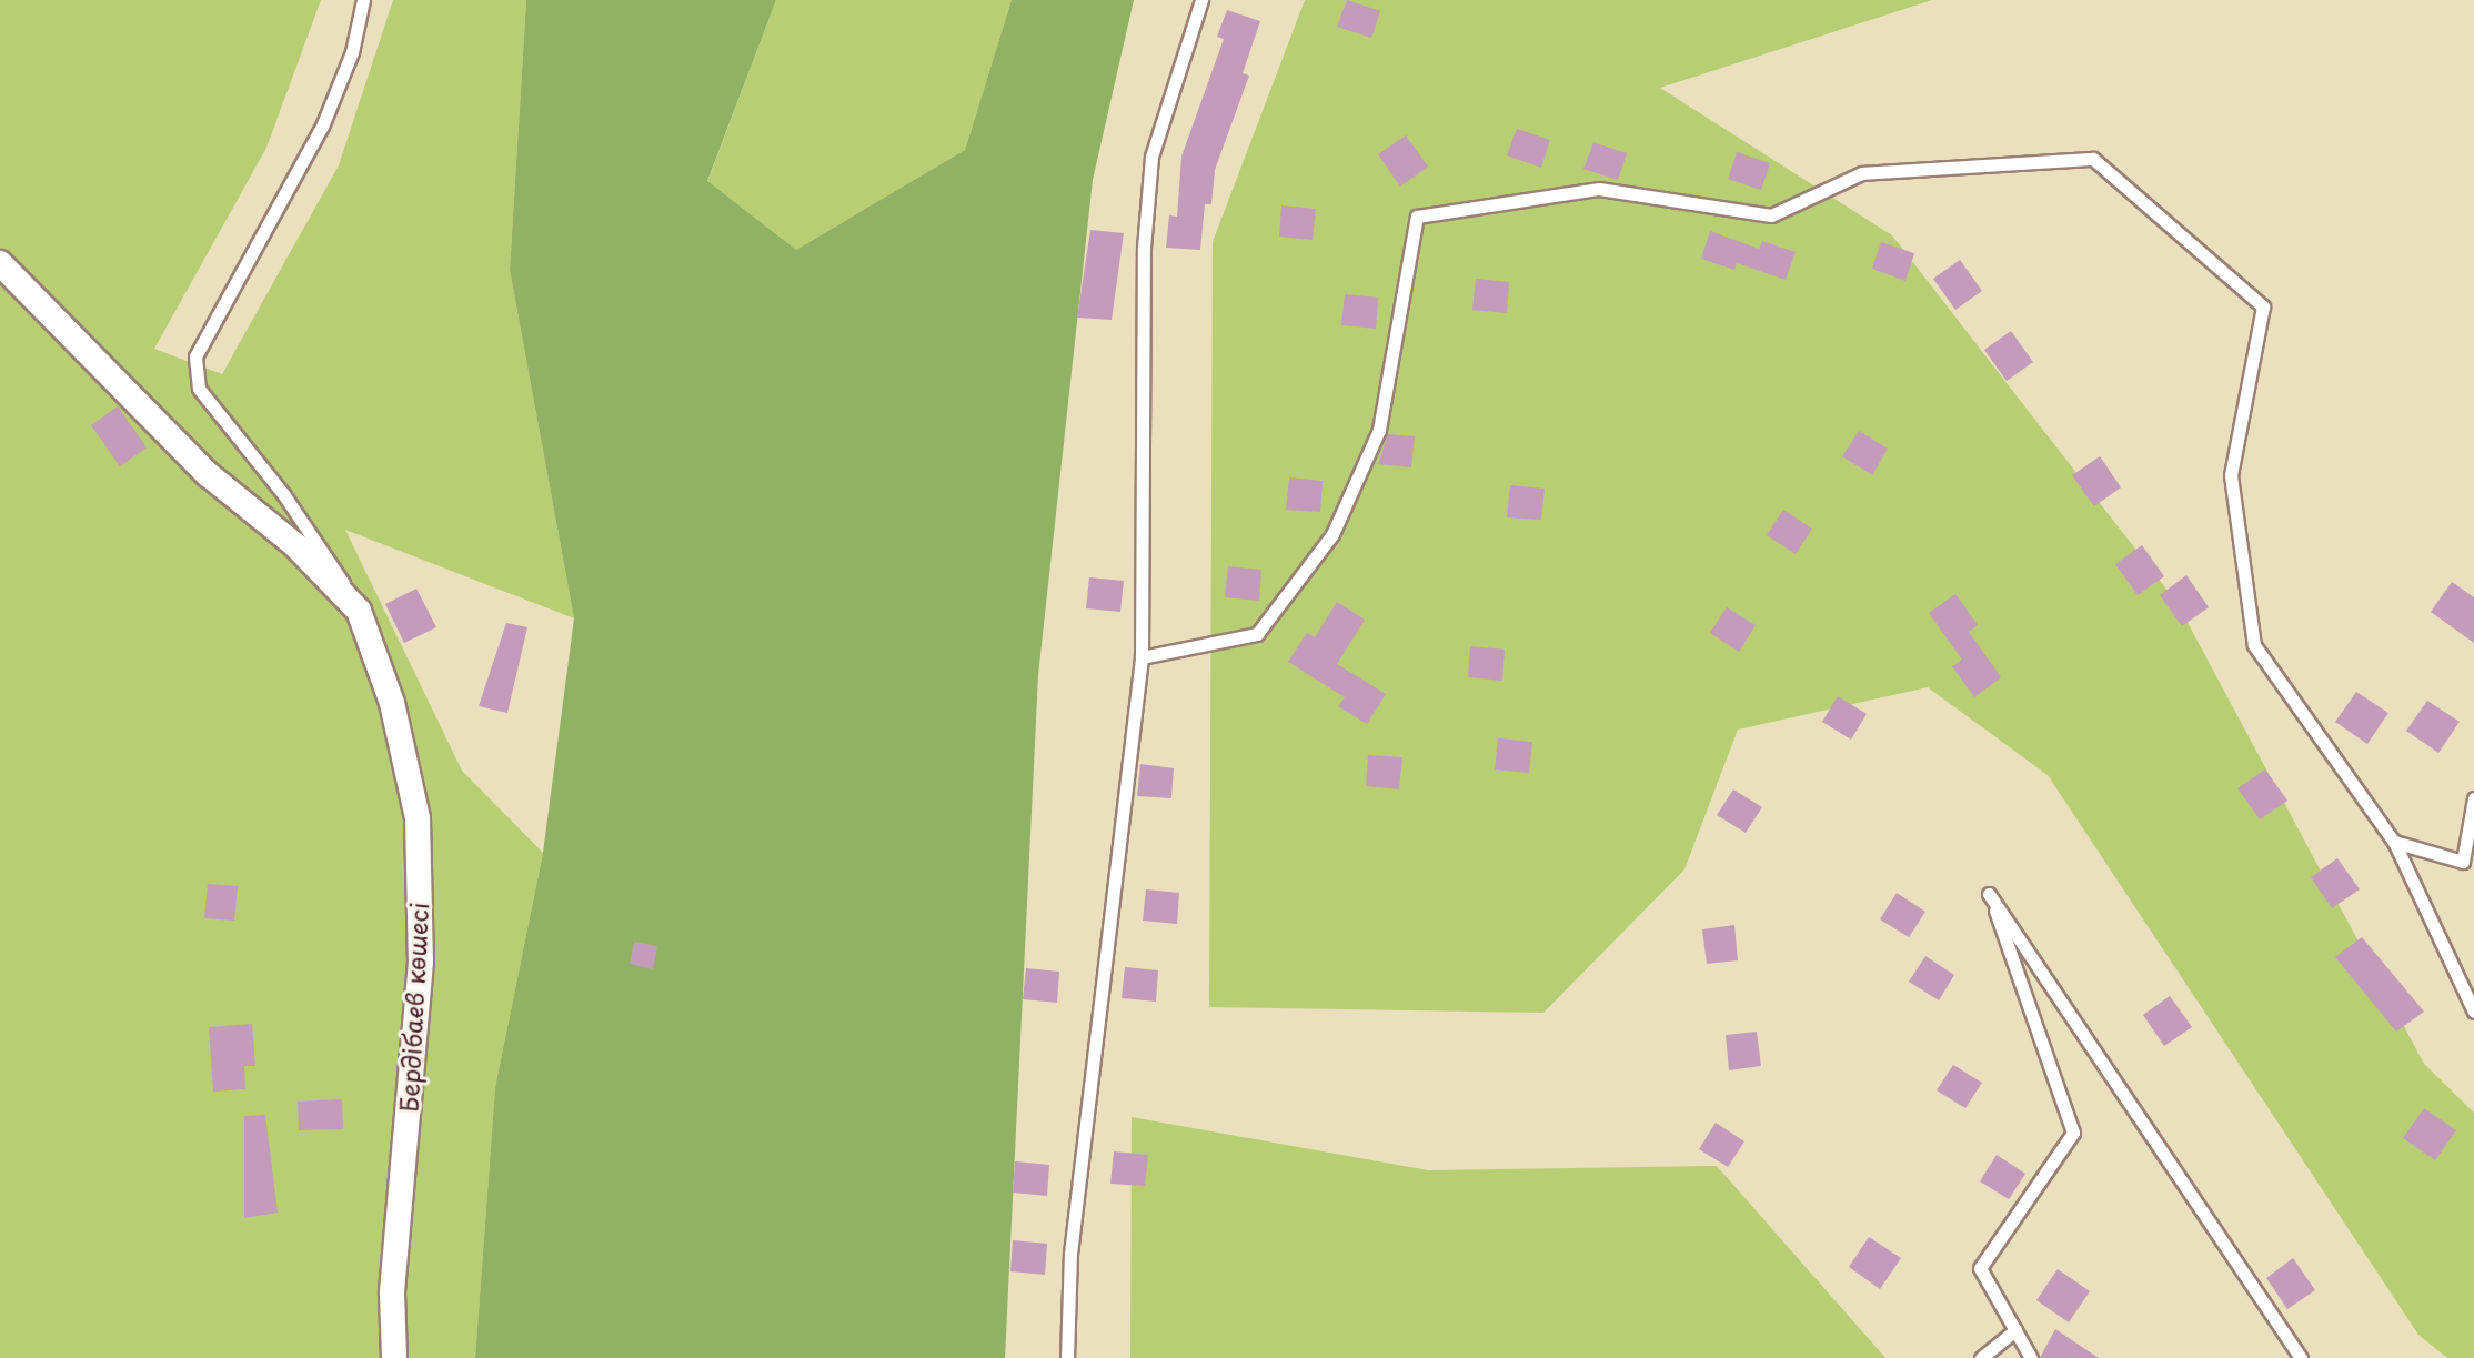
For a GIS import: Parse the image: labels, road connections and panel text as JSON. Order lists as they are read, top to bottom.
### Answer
{
  "streets": {
    "street": ["Бердібаев көшесі"]
  }
}
